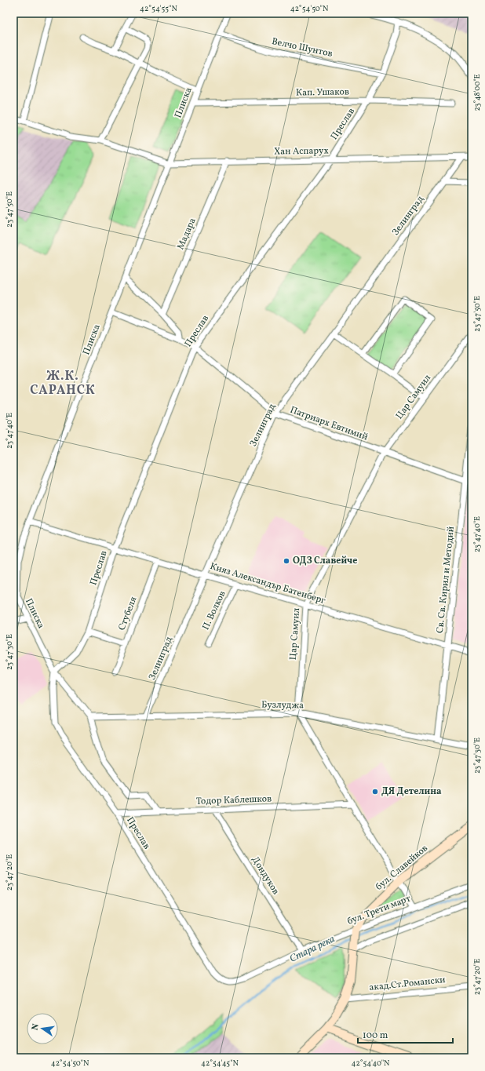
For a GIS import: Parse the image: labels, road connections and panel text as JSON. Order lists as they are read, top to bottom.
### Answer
{
  "streets": {
    "street": [
      "Велчо Шунтов",
      "Кап. Ушаков",
      "Плиска",
      "Преслав",
      "Хан Аспарух",
      "Зелинград",
      "Мадара",
      "Цар Самуил",
      "Патриарх Евтимий",
      "Св. Св. Кирил и Методий",
      "Княз Александър Батенберг",
      "П. Волков",
      "Стубеля",
      "Бузлуджа",
      "Тодор Каблешков",
      "бул. Славейков",
      "Дондуков",
      "бул. Трети март",
      "акад.Ст.Романски"
    ]
  },
  "crossings": [
    ["Велчо Шунтов", "Плиска"],
    ["Велчо Шунтов", "Преслав"],
    ["Кап. Ушаков", "Плиска"],
    ["Кап. Ушаков", "Преслав"],
    ["Плиска", "Преслав"],
    ["Плиска", "Хан Аспарух"],
    ["Плиска", "Патриарх Евтимий"],
    ["Плиска", "Княз Александър Батенберг"],
    ["Плиска", "Бузлуджа"],
    ["Преслав", "Хан Аспарух"],
    ["Преслав", "Патриарх Евтимий"],
    ["Преслав", "Княз Александър Батенберг"],
    ["Преслав", "Тодор Каблешков"],
    ["Преслав", "бул. Трети март"],
    ["Хан Аспарух", "Зелинград"],
    ["Хан Аспарух", "Мадара"],
    ["Зелинград", "Патриарх Евтимий"],
    ["Зелинград", "Княз Александър Батенберг"],
    ["Зелинград", "Бузлуджа"],
    ["Цар Самуил", "Патриарх Евтимий"],
    ["Цар Самуил", "Княз Александър Батенберг"],
    ["Цар Самуил", "Бузлуджа"],
    ["Патриарх Евтимий", "Св. Св. Кирил и Методий"],
    ["Св. Св. Кирил и Методий", "Княз Александър Батенберг"],
    ["Св. Св. Кирил и Методий", "Бузлуджа"],
    ["Княз Александър Батенберг", "П. Волков"],
    ["Княз Александър Батенберг", "Стубеля"],
    ["Тодор Каблешков", "Дондуков"],
    ["бул. Славейков", "бул. Трети март"],
    ["Дондуков", "бул. Трети март"]
  ],
  "districts": ["Ж.К. САРАНСК"],
  "water": ["Стара река"],
  "places": ["ОДЗ Славейче", "ДЯ Детелина"],
  "scale_bar": "100 m",
  "north": "left",
  "coordinates": [
    "42°54'55\"N",
    "42°54'50\"N",
    "23°48'00\"E",
    "23°47'50\"E",
    "23°47'40\"E",
    "23°47'30\"E",
    "23°47'20\"E",
    "42°54'45\"N",
    "42°54'40\"N"
  ]
}
